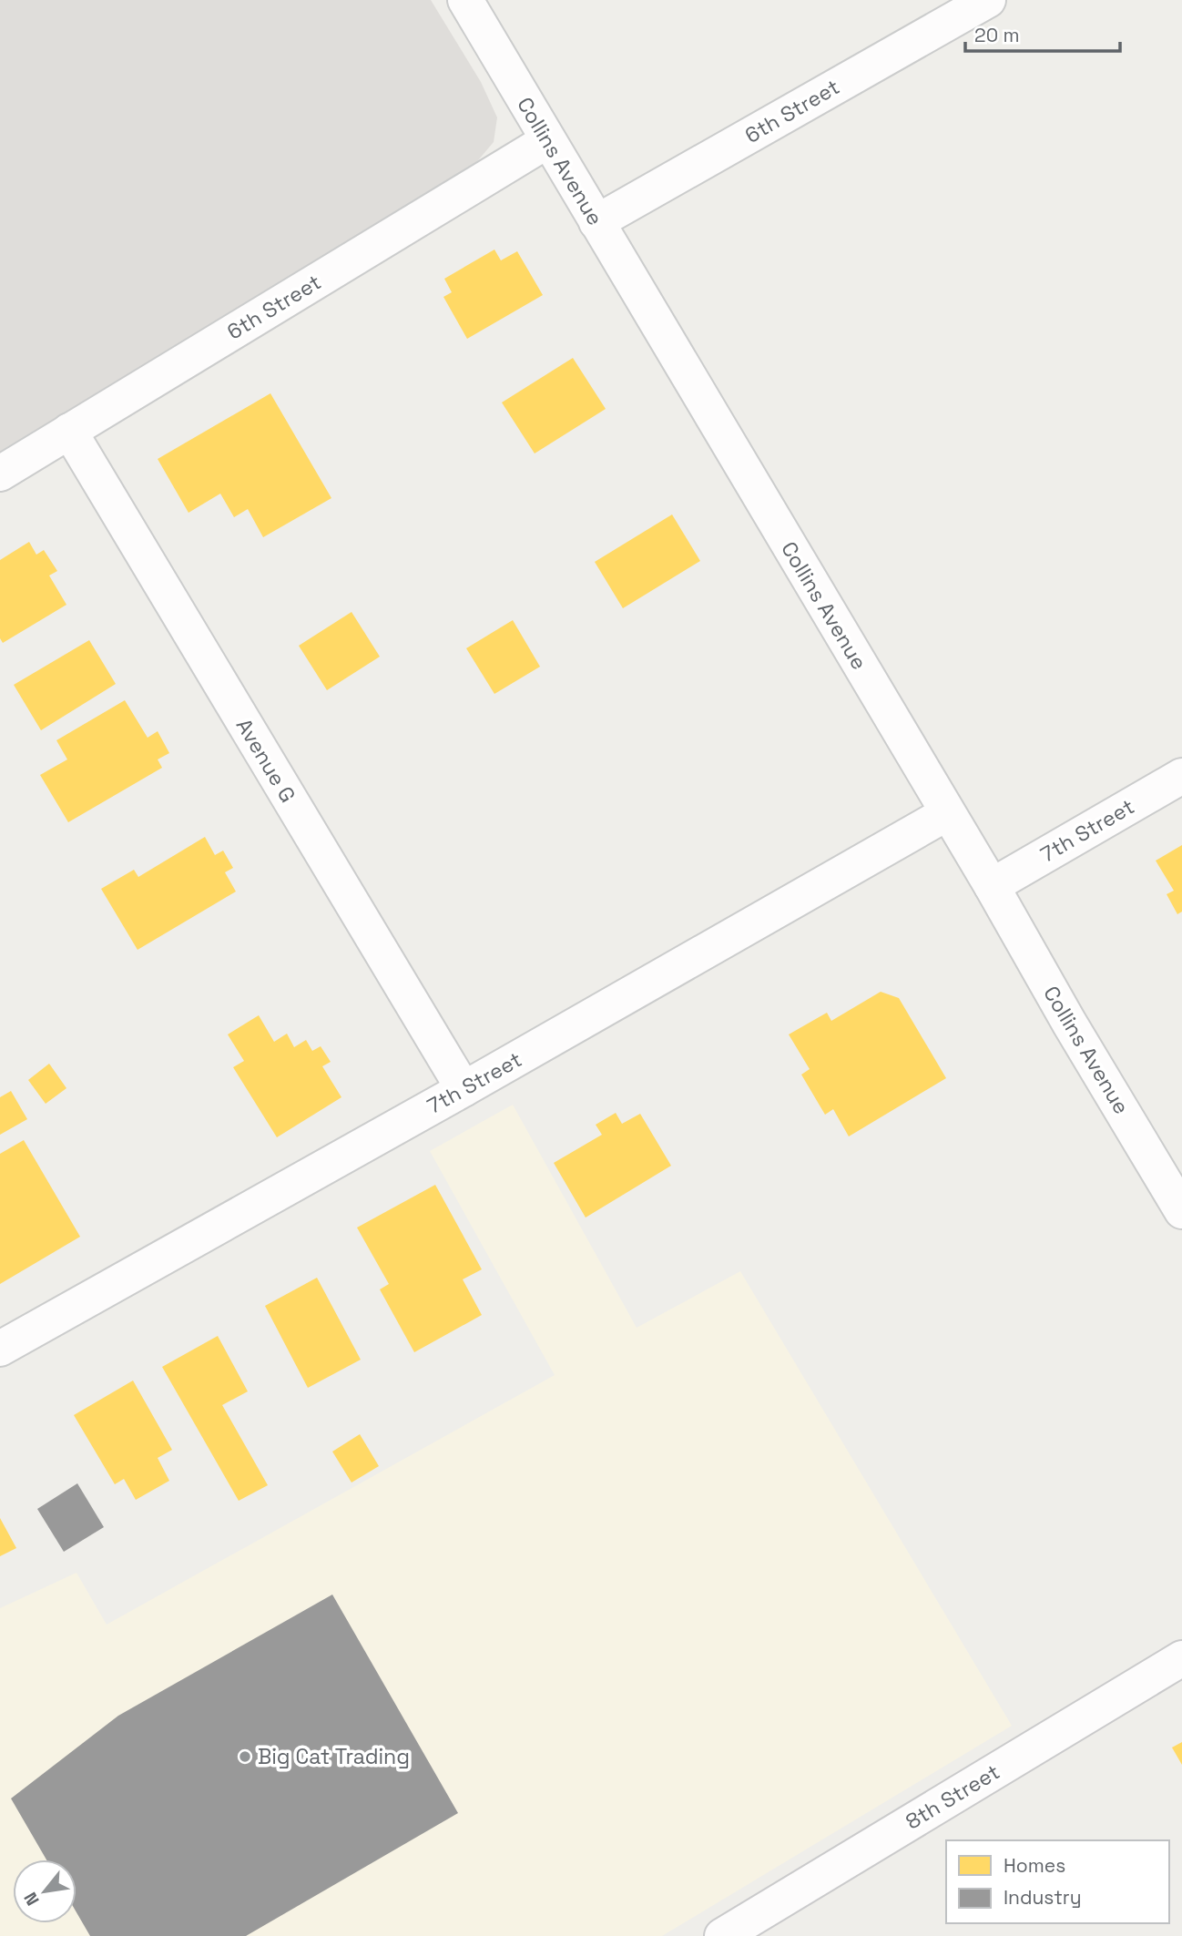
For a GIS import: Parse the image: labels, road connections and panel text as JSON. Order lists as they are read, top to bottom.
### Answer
{
  "streets": {
    "street": [
      "6th Street",
      "Collins Avenue",
      "Avenue G",
      "7th Street",
      "8th Street"
    ]
  },
  "crossings": [
    ["6th Street", "Collins Avenue"],
    ["6th Street", "Avenue G"],
    ["Collins Avenue", "7th Street"],
    ["Avenue G", "7th Street"]
  ],
  "places": ["Big Cat Trading"],
  "legend": ["Homes", "Industry"],
  "scale_bar": "20 m",
  "north": "bottom left"
}
